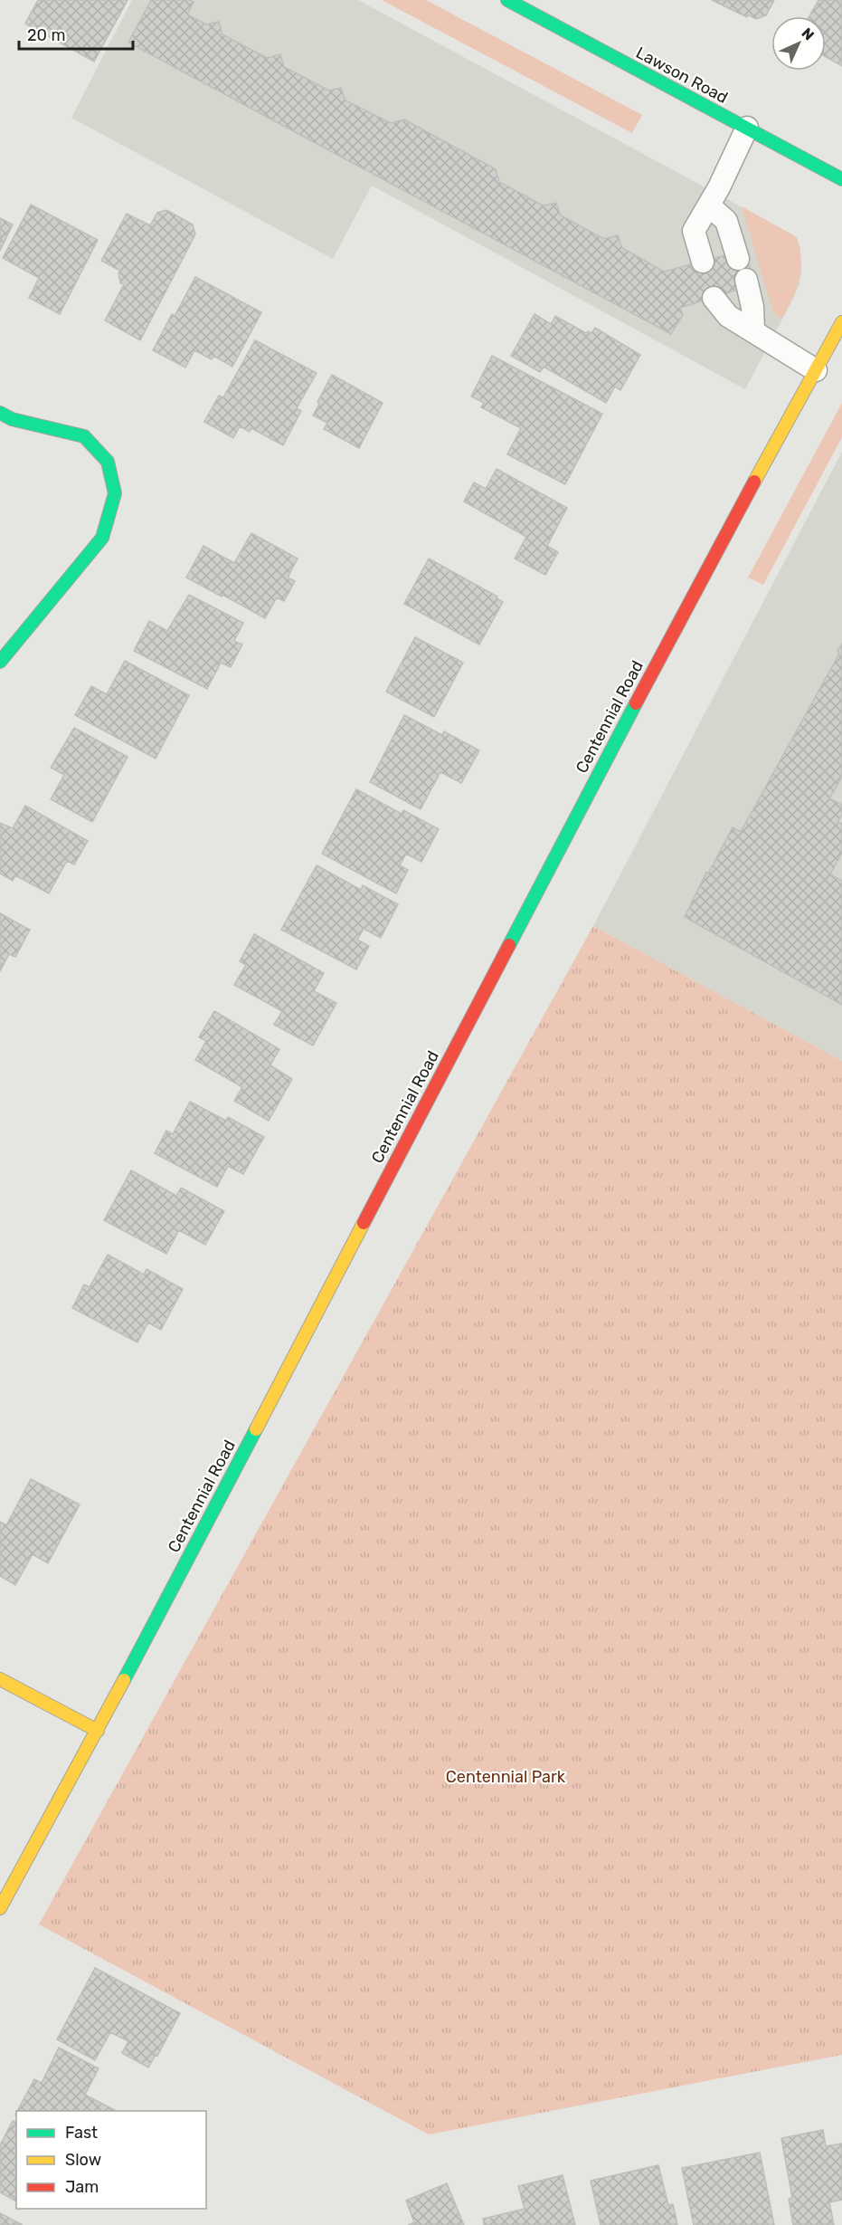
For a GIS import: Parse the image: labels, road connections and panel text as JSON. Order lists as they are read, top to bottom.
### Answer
{
  "streets": {
    "street": ["Lawson Road", "Centennial Road"]
  },
  "parks": ["Centennial Park"],
  "legend": ["Fast", "Slow", "Jam"],
  "scale_bar": "20 m",
  "north": "top right"
}
